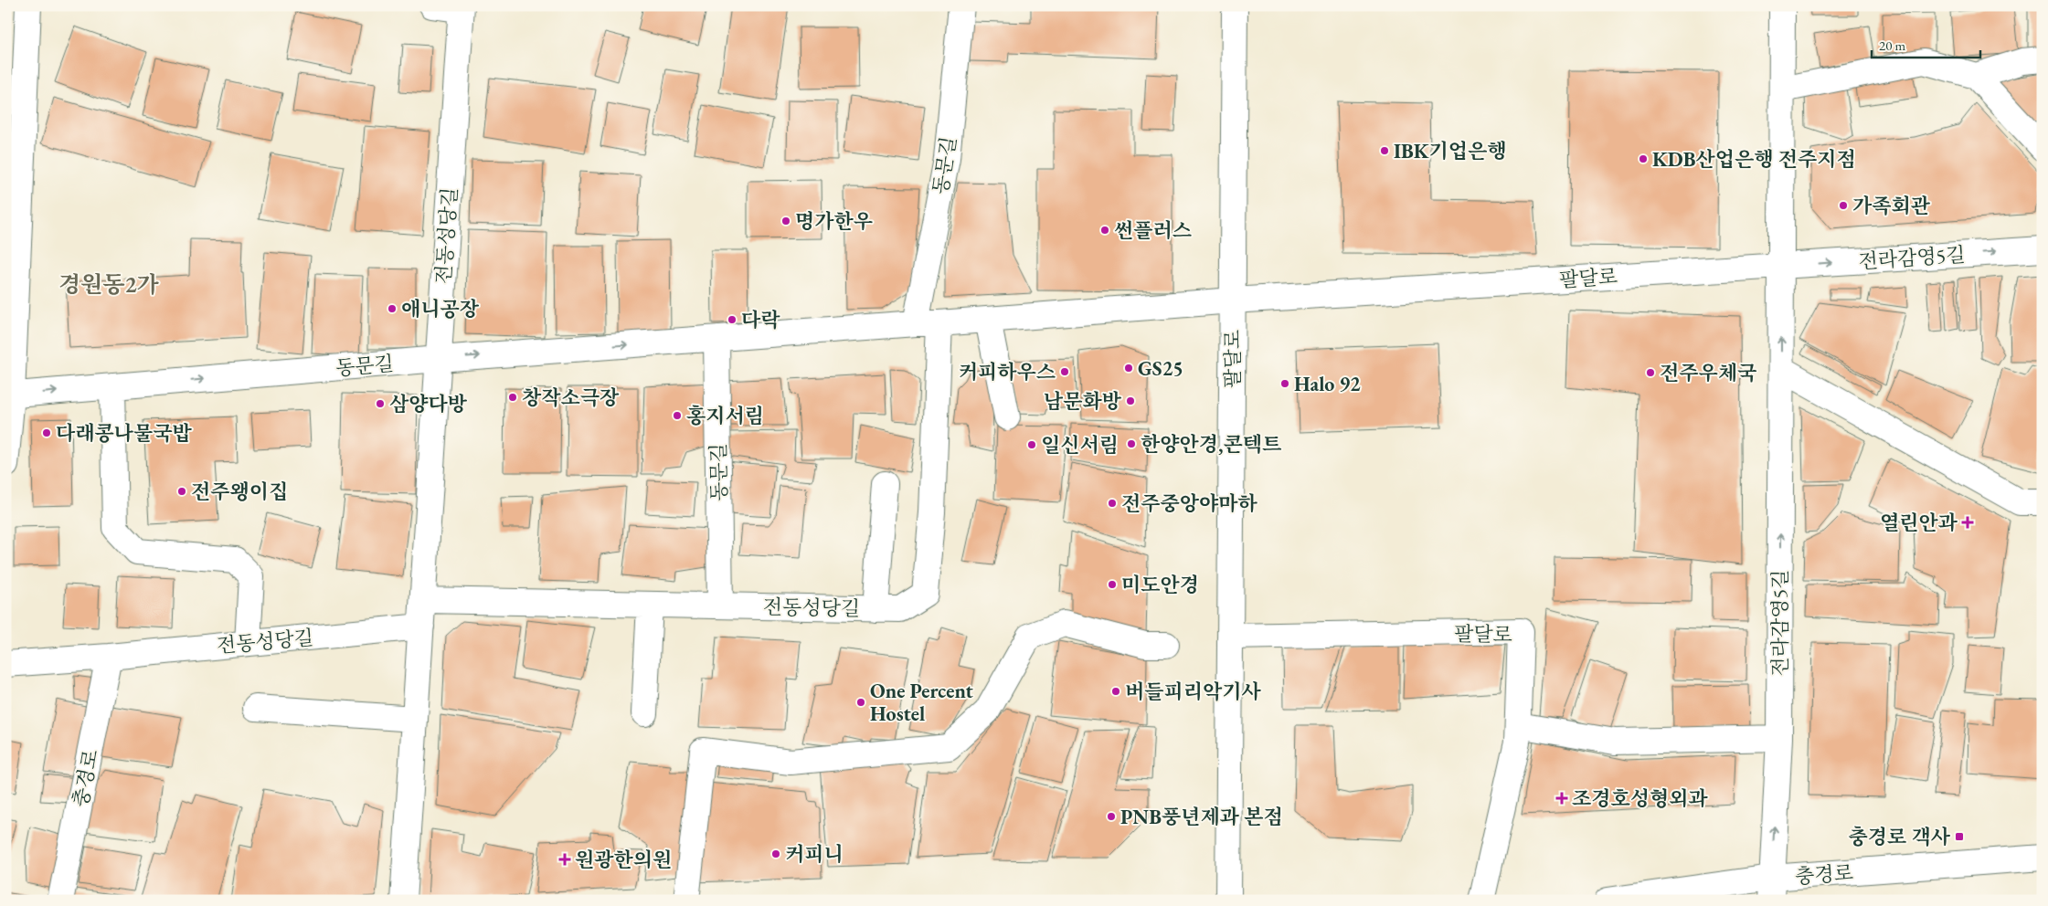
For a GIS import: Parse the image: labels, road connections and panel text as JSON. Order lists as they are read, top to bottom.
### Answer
{
  "streets": {
    "street": [
      "동문길",
      "전동성당길",
      "전라감영5길",
      "팔달로",
      "충경로"
    ]
  },
  "crossings": [
    ["동문길", "전동성당길"],
    ["동문길", "팔달로"],
    ["전동성당길", "충경로"],
    ["전라감영5길", "팔달로"],
    ["전라감영5길", "충경로"]
  ],
  "one_way": ["동문길"],
  "districts": ["경원동2가"],
  "places": {
    "other": [
      "IBK기업은행",
      "KDB산업은행 전주지점",
      "가족회관",
      "명가한우",
      "썬플러스",
      "애니공장",
      "다락",
      "GS25",
      "커피하우스",
      "전주우체국",
      "Halo 92",
      "창작소극장",
      "남문화방",
      "삼양다방",
      "홍지서림",
      "다래콩나물국밥",
      "한양안경,콘텍트",
      "일신서림",
      "전주왱이집",
      "전주중앙야마하",
      "미도안경",
      "버들피리악기사",
      "One Percent Hostel",
      "PNB풍년제과 본점",
      "커피니"
    ],
    "health": ["열린안과", "조경호성형외과", "원광한의원"],
    "transit": ["충경로 객사"]
  },
  "scale_bar": "20 m"
}
